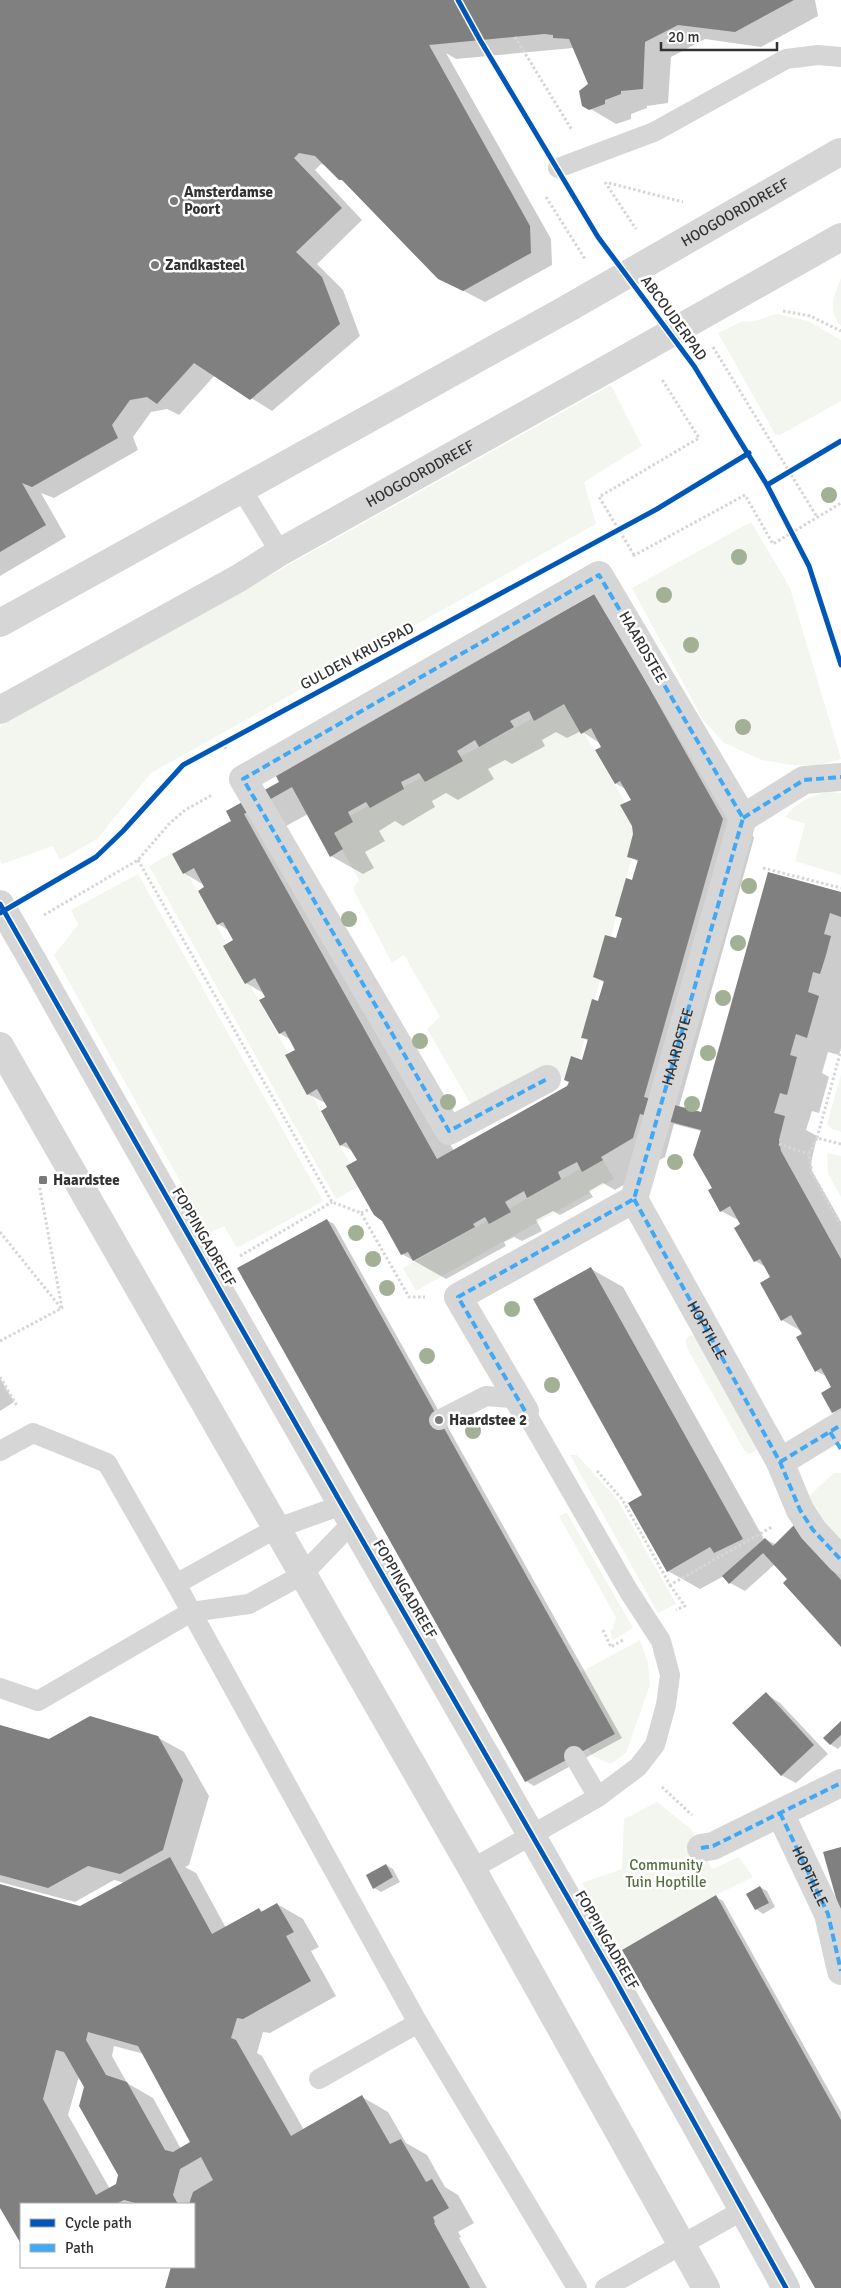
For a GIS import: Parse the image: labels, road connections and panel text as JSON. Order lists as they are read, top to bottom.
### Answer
{
  "streets": {
    "street": [
      "HOOGOORDDREEF",
      "HAARDSTEE",
      "FOPPINGADREEF",
      "HOPTILLE"
    ],
    "cycle path": ["ABCOUDERPAD", "GULDEN KRUISPAD"]
  },
  "crossings": [
    ["HAARDSTEE", "HOPTILLE"]
  ],
  "parks": ["Community Tuin Hoptille"],
  "places": {
    "other": ["Amsterdamse Poort", "Zandkasteel", "Haardstee 2"],
    "transit": ["Haardstee"]
  },
  "legend": ["Cycle path", "Path"],
  "scale_bar": "20 m"
}
